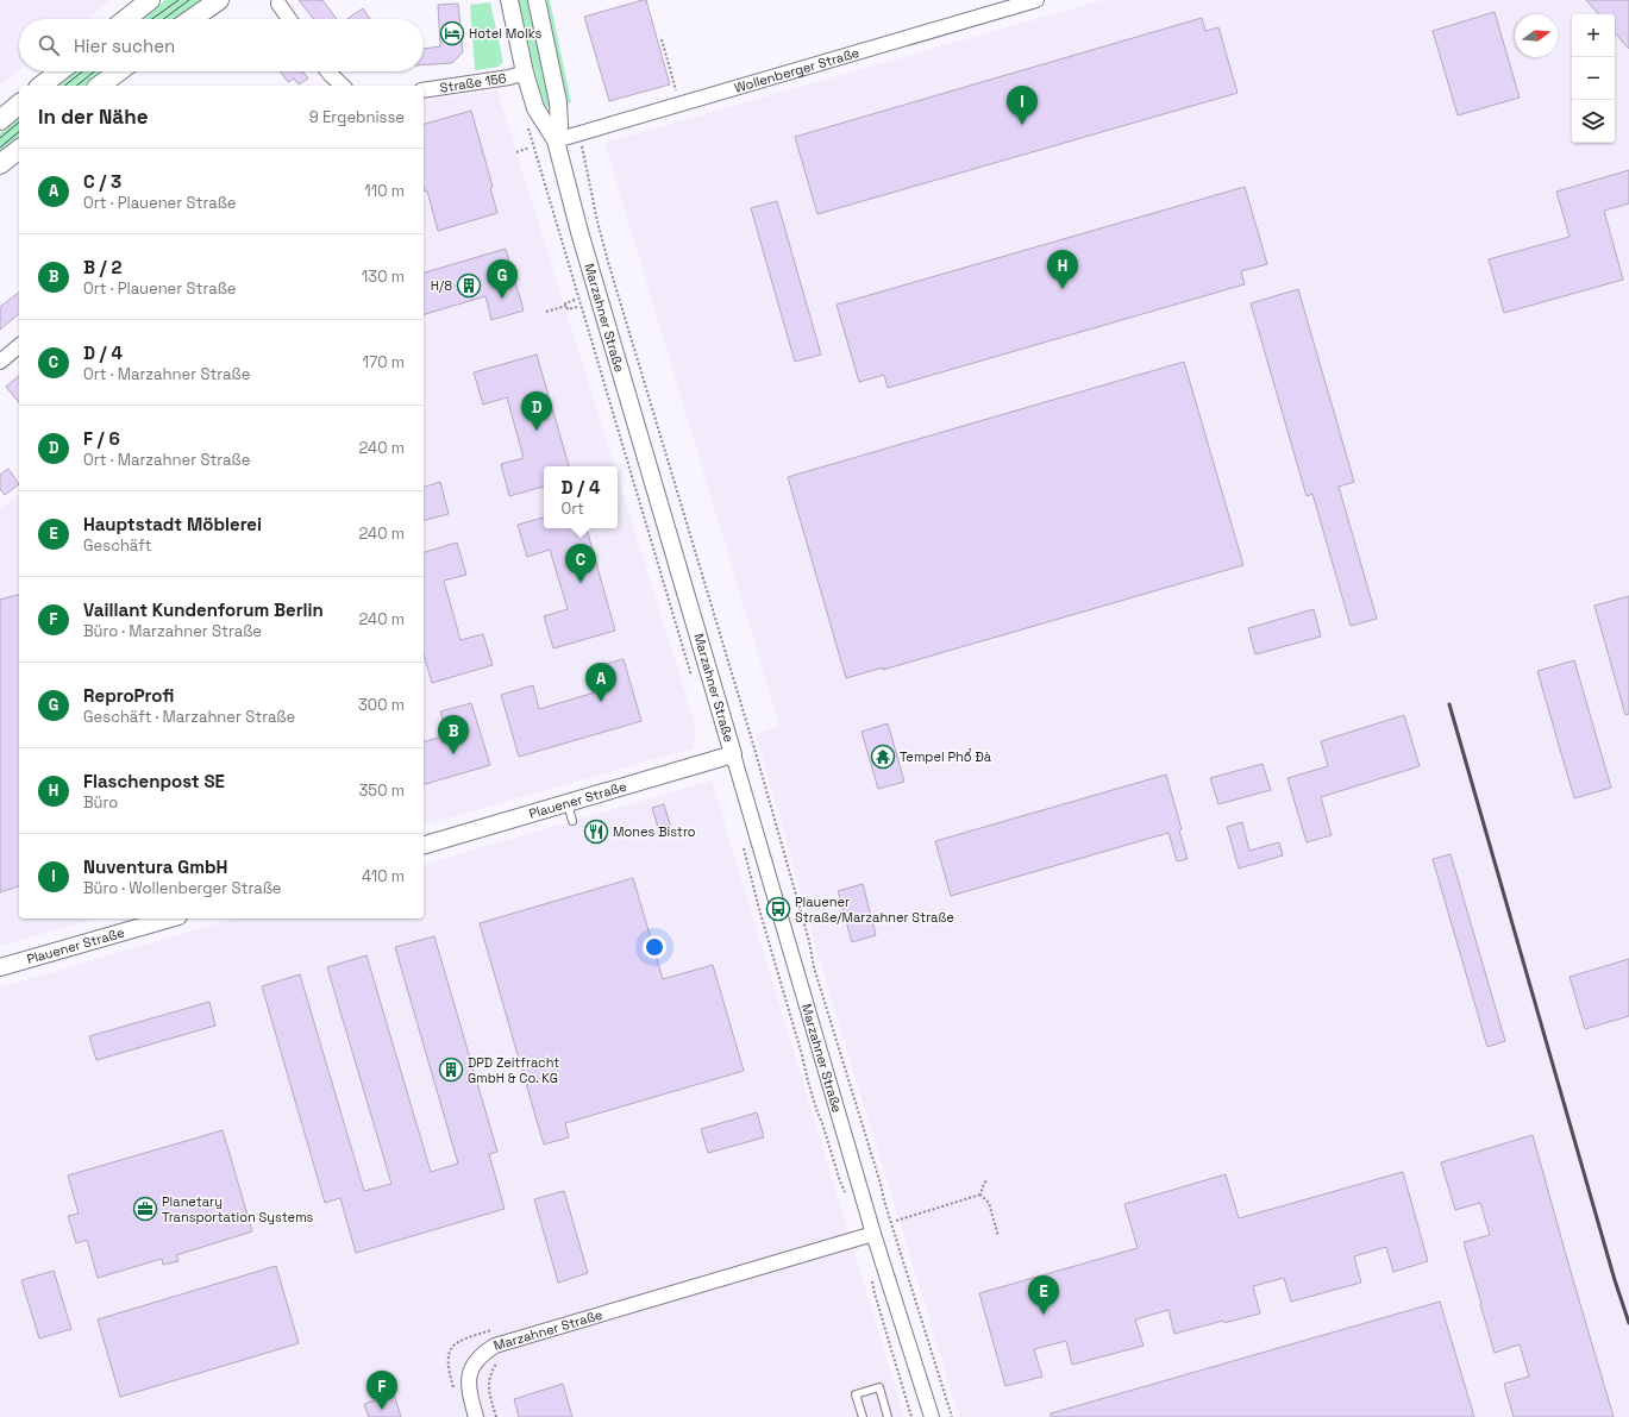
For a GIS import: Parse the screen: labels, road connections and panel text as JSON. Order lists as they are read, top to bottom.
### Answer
{
  "streets": {
    "street": [
      "Wollenberger Straße",
      "Straße 156",
      "Marzahner Straße",
      "Plauener Straße"
    ]
  },
  "crossings": [
    ["Wollenberger Straße", "Marzahner Straße"],
    ["Straße 156", "Marzahner Straße"],
    ["Marzahner Straße", "Plauener Straße"]
  ],
  "places": {
    "hotel": ["Hotel Molks"],
    "building": ["H/8", "DPD Zeitfracht GmbH & Co. KG"],
    "temple": ["Tempel Phổ Đà"],
    "restaurant": ["Mones Bistro"],
    "bus stop": ["Plauener Straße/Marzahner Straße"],
    "office": ["Planetary Transportation Systems"]
  },
  "north": "right",
  "page": {
    "map_buttons": ["+", "−"],
    "search": "Hier suchen",
    "pins": [
      "I",
      "H",
      "G",
      "D",
      "C",
      "A",
      "B",
      "E",
      "F"
    ],
    "heading": ["In der Nähe", "9 Ergebnisse"],
    "list": [
      {
        "mark": "A",
        "name": "C / 3",
        "note": "Ort · Plauener Straße",
        "value": "110 m"
      },
      {
        "mark": "B",
        "name": "B / 2",
        "note": "Ort · Plauener Straße",
        "value": "130 m"
      },
      {
        "mark": "C",
        "name": "D / 4",
        "note": "Ort · Marzahner Straße",
        "value": "170 m"
      },
      {
        "mark": "D",
        "name": "F / 6",
        "note": "Ort · Marzahner Straße",
        "value": "240 m"
      },
      {
        "mark": "E",
        "name": "Hauptstadt Möblerei",
        "note": "Geschäft",
        "value": "240 m"
      },
      {
        "mark": "F",
        "name": "Vaillant Kundenforum Berlin",
        "note": "Büro · Marzahner Straße",
        "value": "240 m"
      },
      {
        "mark": "G",
        "name": "ReproProfi",
        "note": "Geschäft · Marzahner Straße",
        "value": "300 m"
      },
      {
        "mark": "H",
        "name": "Flaschenpost SE",
        "note": "Büro",
        "value": "350 m"
      },
      {
        "mark": "I",
        "name": "Nuventura GmbH",
        "note": "Büro · Wollenberger Straße",
        "value": "410 m"
      }
    ],
    "popup": ["D / 4", "Ort"]
  }
}
